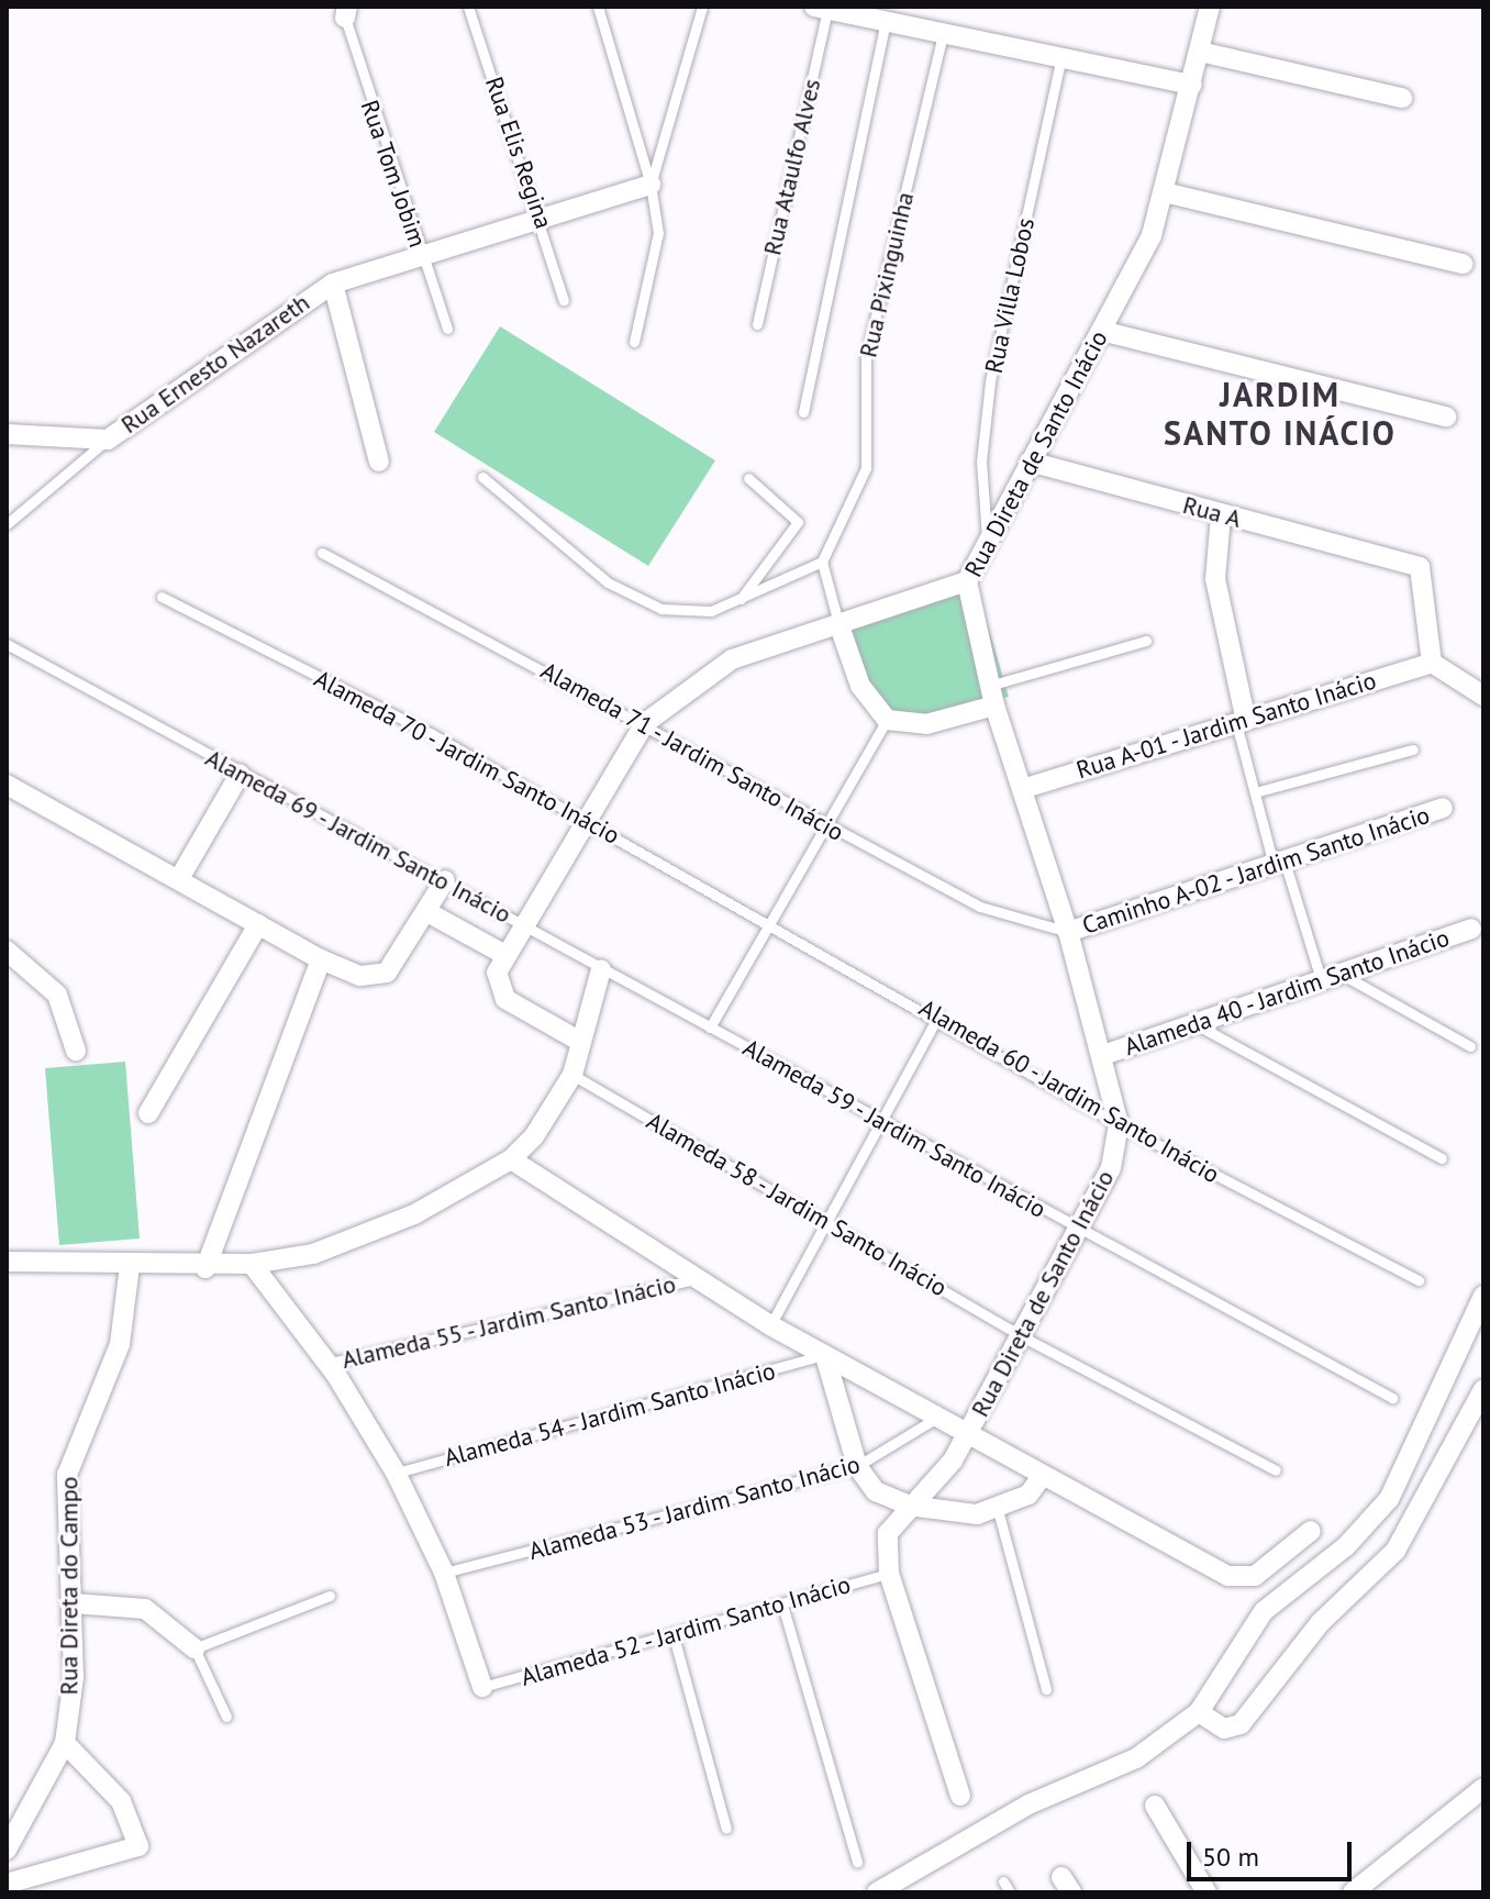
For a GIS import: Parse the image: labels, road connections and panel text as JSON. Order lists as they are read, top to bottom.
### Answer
{
  "streets": {
    "street": [
      "Rua Ernesto Nazareth",
      "Rua Direta de Santo Inácio",
      "Rua A",
      "Rua A-01 - Jardim Santo Inácio",
      "Caminho A-02 - Jardim Santo Inácio",
      "Alameda 40 - Jardim Santo Inácio",
      "Rua Direta do Campo"
    ],
    "lane": [
      "Rua Elis Regina",
      "Rua Ataulfo Alves",
      "Rua Tom Jobim",
      "Rua Pixinguinha",
      "Rua Villa Lobos",
      "Alameda 71 - Jardim Santo Inácio",
      "Alameda 70 - Jardim Santo Inácio",
      "Alameda 69 - Jardim Santo Inácio",
      "Alameda 60 - Jardim Santo Inácio",
      "Alameda 59 - Jardim Santo Inácio",
      "Alameda 58 - Jardim Santo Inácio",
      "Alameda 55 - Jardim Santo Inácio",
      "Alameda 54 - Jardim Santo Inácio",
      "Alameda 53 - Jardim Santo Inácio",
      "Alameda 52 - Jardim Santo Inácio"
    ]
  },
  "crossings": [
    ["Rua Elis Regina", "Rua Ernesto Nazareth"],
    ["Rua Tom Jobim", "Rua Ernesto Nazareth"],
    ["Rua Villa Lobos", "Rua Direta de Santo Inácio"],
    ["Rua Direta de Santo Inácio", "Rua A"],
    ["Rua Direta de Santo Inácio", "Rua A-01 - Jardim Santo Inácio"],
    ["Rua Direta de Santo Inácio", "Alameda 71 - Jardim Santo Inácio"],
    ["Rua Direta de Santo Inácio", "Caminho A-02 - Jardim Santo Inácio"],
    ["Rua Direta de Santo Inácio", "Alameda 40 - Jardim Santo Inácio"],
    ["Rua Direta de Santo Inácio", "Alameda 60 - Jardim Santo Inácio"],
    ["Rua Direta de Santo Inácio", "Alameda 59 - Jardim Santo Inácio"],
    ["Rua Direta de Santo Inácio", "Alameda 58 - Jardim Santo Inácio"],
    ["Rua Direta de Santo Inácio", "Alameda 55 - Jardim Santo Inácio"],
    ["Rua Direta de Santo Inácio", "Alameda 54 - Jardim Santo Inácio"],
    ["Rua Direta de Santo Inácio", "Alameda 53 - Jardim Santo Inácio"],
    ["Rua A", "Rua A-01 - Jardim Santo Inácio"],
    ["Alameda 71 - Jardim Santo Inácio", "Caminho A-02 - Jardim Santo Inácio"],
    ["Alameda 70 - Jardim Santo Inácio", "Alameda 60 - Jardim Santo Inácio"],
    ["Alameda 69 - Jardim Santo Inácio", "Alameda 59 - Jardim Santo Inácio"]
  ],
  "districts": ["JARDIM SANTO INÁCIO"],
  "scale_bar": "50 m"
}
